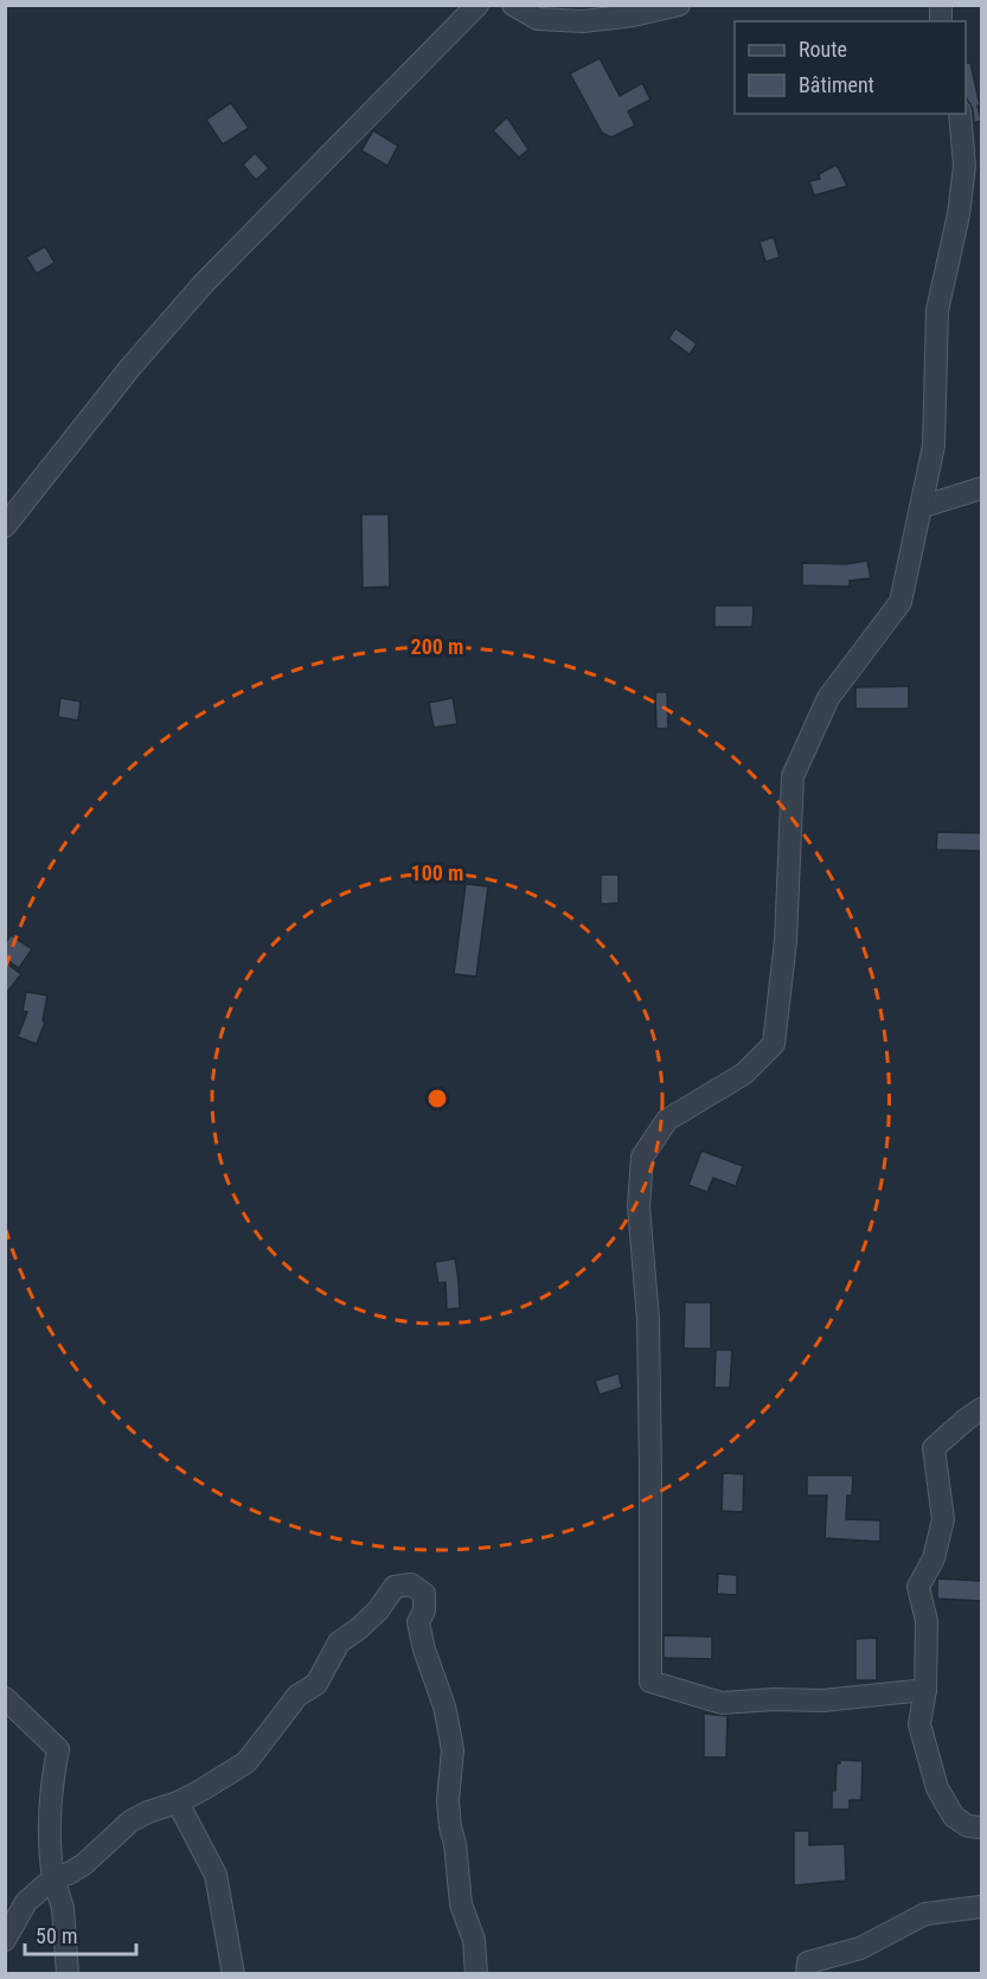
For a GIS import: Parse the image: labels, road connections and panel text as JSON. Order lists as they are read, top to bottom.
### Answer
{
  "legend": ["Route", "Bâtiment"],
  "scale_bar": "50 m",
  "rings": ["200 m", "100 m"]
}
